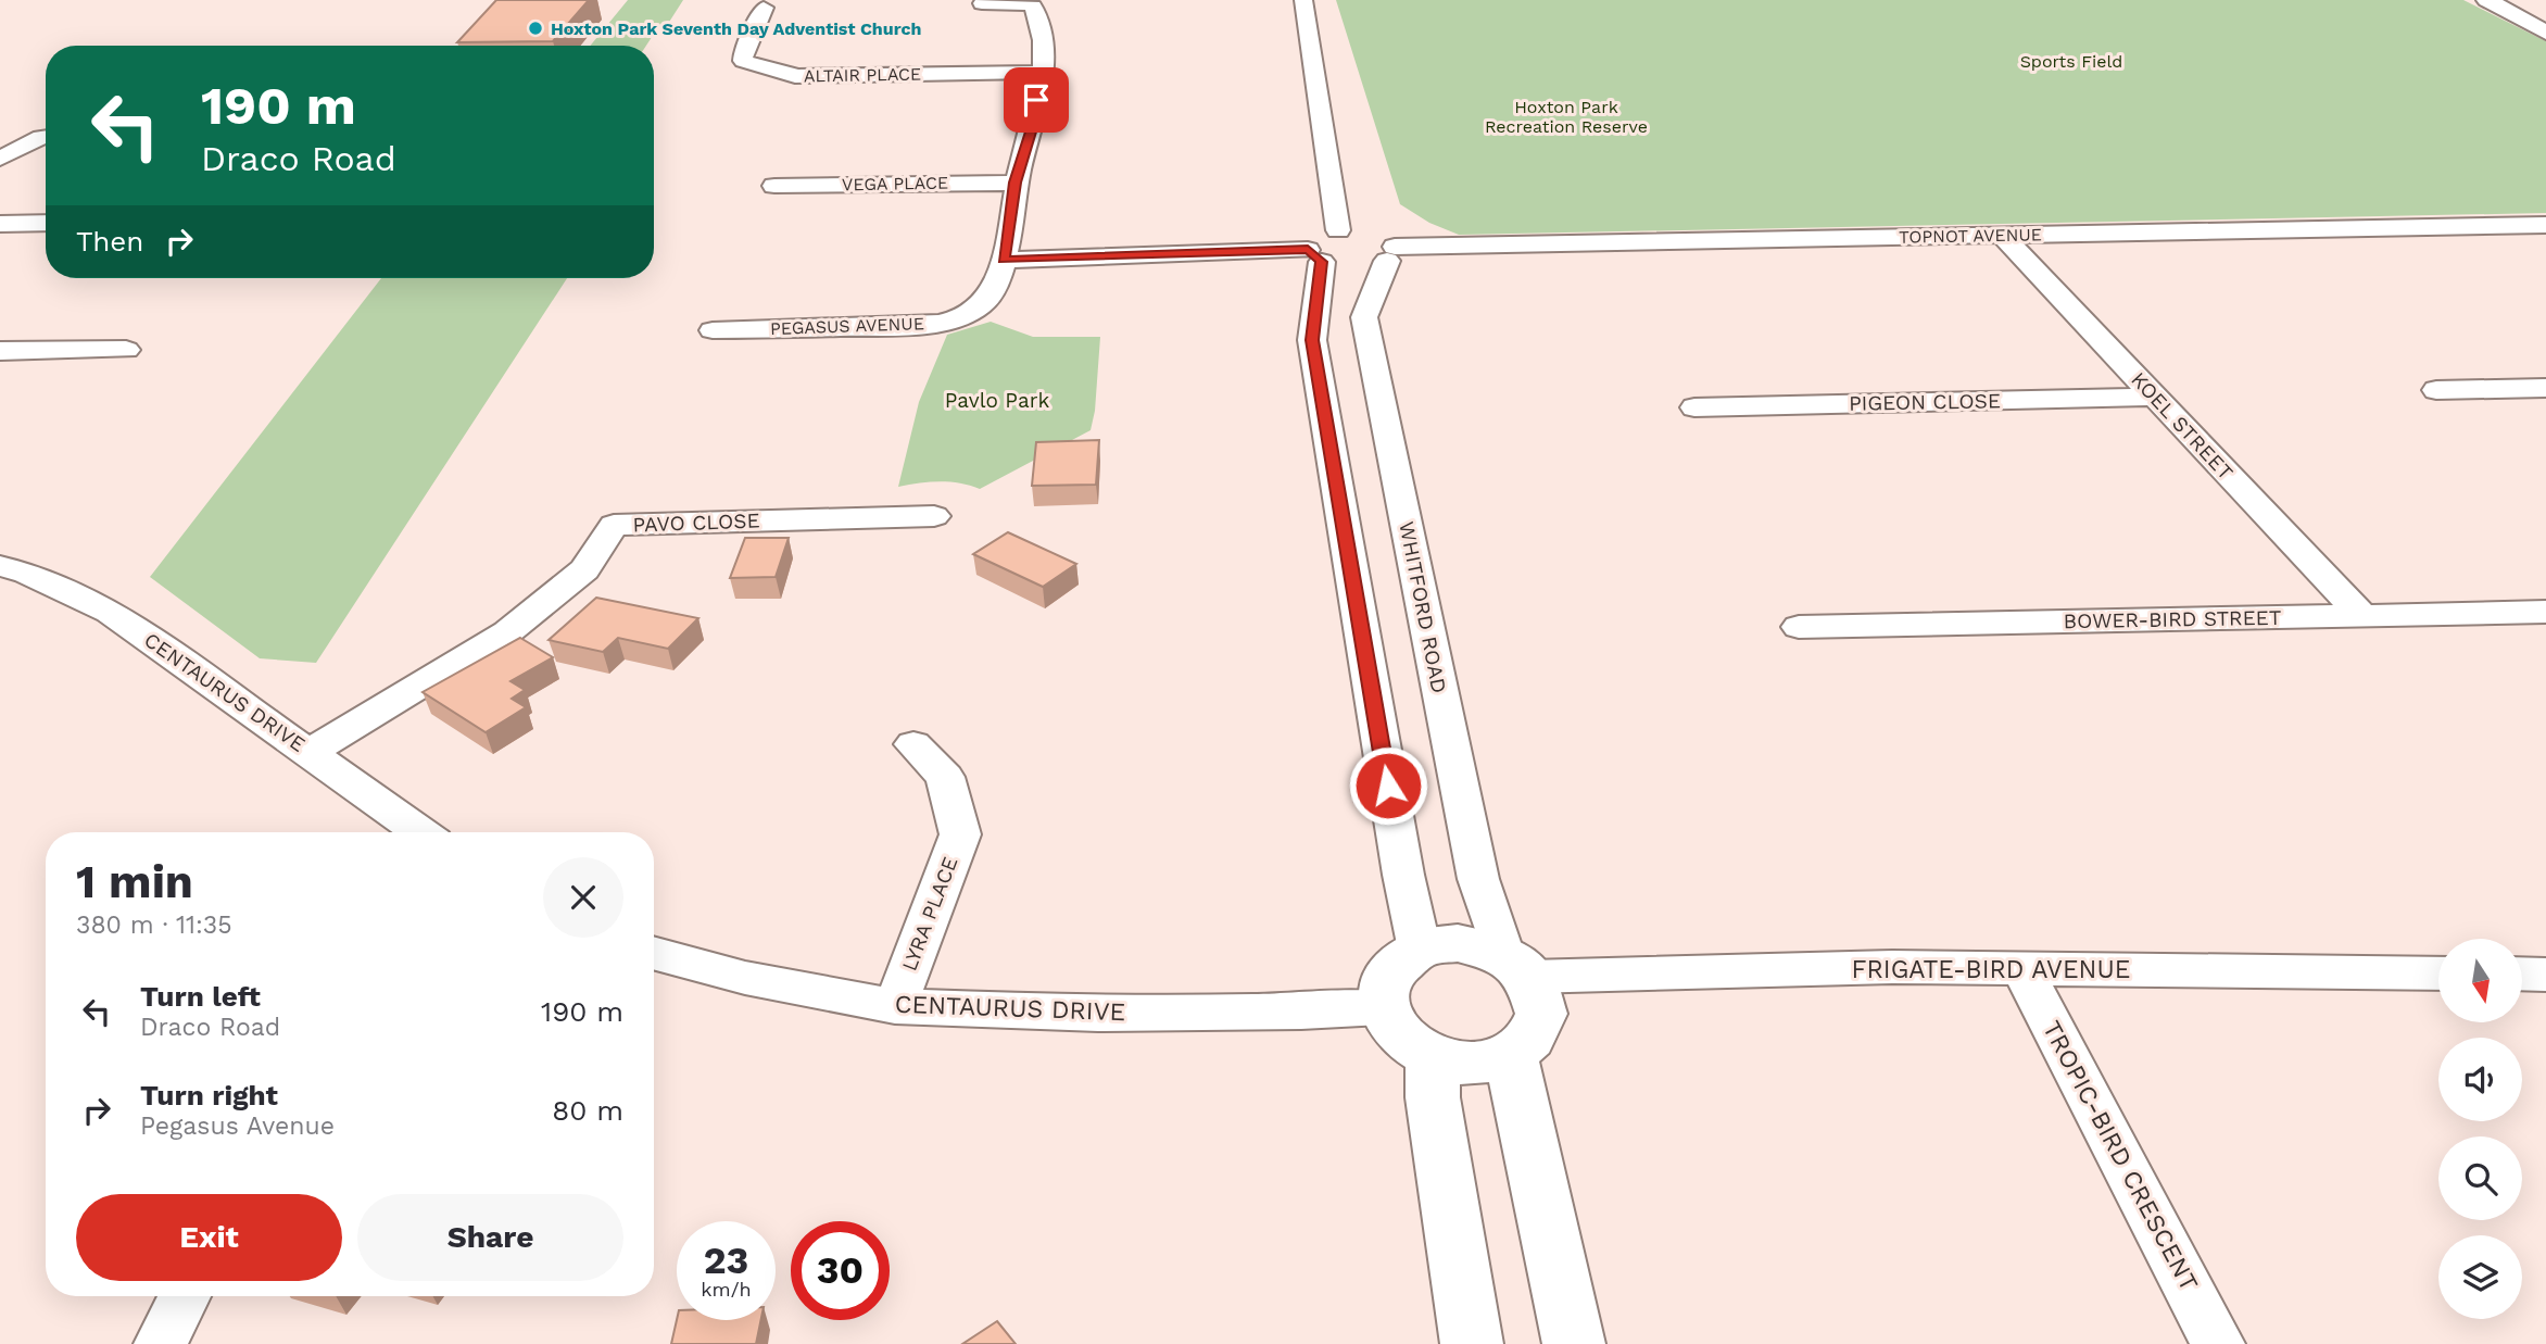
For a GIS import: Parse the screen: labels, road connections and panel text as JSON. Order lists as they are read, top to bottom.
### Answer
{
  "streets": {
    "street": [
      "ALTAIR PLACE",
      "VEGA PLACE",
      "TOPNOT AVENUE",
      "PEGASUS AVENUE",
      "PIGEON CLOSE",
      "KOEL STREET",
      "PAVO CLOSE",
      "WHITFORD ROAD",
      "BOWER-BIRD STREET",
      "CENTAURUS DRIVE",
      "LYRA PLACE",
      "FRIGATE-BIRD AVENUE",
      "TROPIC-BIRD CRESCENT"
    ]
  },
  "crossings": [
    ["ALTAIR PLACE", "PEGASUS AVENUE"],
    ["VEGA PLACE", "PEGASUS AVENUE"],
    ["TOPNOT AVENUE", "KOEL STREET"],
    ["TOPNOT AVENUE", "WHITFORD ROAD"],
    ["PIGEON CLOSE", "KOEL STREET"],
    ["KOEL STREET", "BOWER-BIRD STREET"],
    ["PAVO CLOSE", "CENTAURUS DRIVE"],
    ["WHITFORD ROAD", "CENTAURUS DRIVE"],
    ["WHITFORD ROAD", "FRIGATE-BIRD AVENUE"],
    ["CENTAURUS DRIVE", "LYRA PLACE"],
    ["CENTAURUS DRIVE", "FRIGATE-BIRD AVENUE"],
    ["FRIGATE-BIRD AVENUE", "TROPIC-BIRD CRESCENT"]
  ],
  "parks": ["Sports Field", "Hoxton Park Recreation Reserve", "Pavlo Park"],
  "places": ["Hoxton Park Seventh Day Adventist Church"],
  "north": "bottom",
  "page": {
    "turn": ["190 m", "Draco Road"],
    "then": "Then",
    "heading": ["1 min", "380 m · 11:35"],
    "list": [
      {
        "name": "Turn left",
        "note": "Draco Road",
        "value": "190 m"
      },
      {
        "name": "Turn right",
        "note": "Pegasus Avenue",
        "value": "80 m"
      }
    ],
    "buttons": ["Exit", "Share"],
    "speed": "23 km/h",
    "limit": "30"
  }
}
